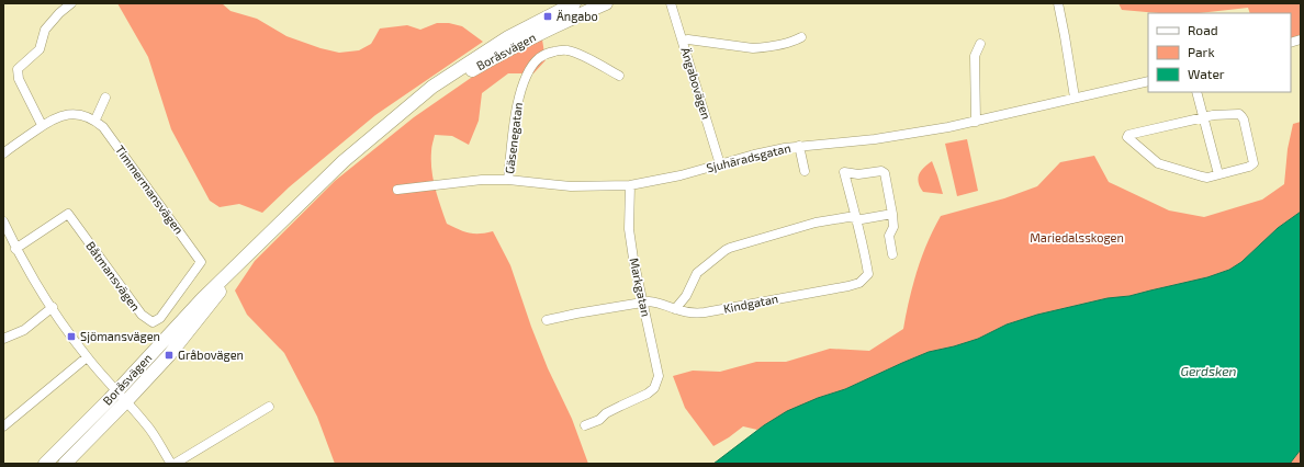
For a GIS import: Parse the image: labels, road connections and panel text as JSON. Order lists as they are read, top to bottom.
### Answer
{
  "streets": {
    "main road": ["Boråsvägen"],
    "street": [
      "Ängabovägen",
      "Gäsenegatan",
      "Sjuhäradsgatan",
      "Timmermansvägen",
      "Båtmansvägen",
      "Markgatan",
      "Kindgatan"
    ]
  },
  "crossings": [
    ["Ängabovägen", "Sjuhäradsgatan"],
    ["Gäsenegatan", "Sjuhäradsgatan"],
    ["Sjuhäradsgatan", "Markgatan"],
    ["Timmermansvägen", "Båtmansvägen"],
    ["Markgatan", "Kindgatan"]
  ],
  "water": ["Gerdsken"],
  "parks": ["Mariedalsskogen"],
  "places": {
    "transit": ["Ängabo", "Sjömansvägen", "Gråbovägen"]
  },
  "legend": ["Road", "Park", "Water"]
}
